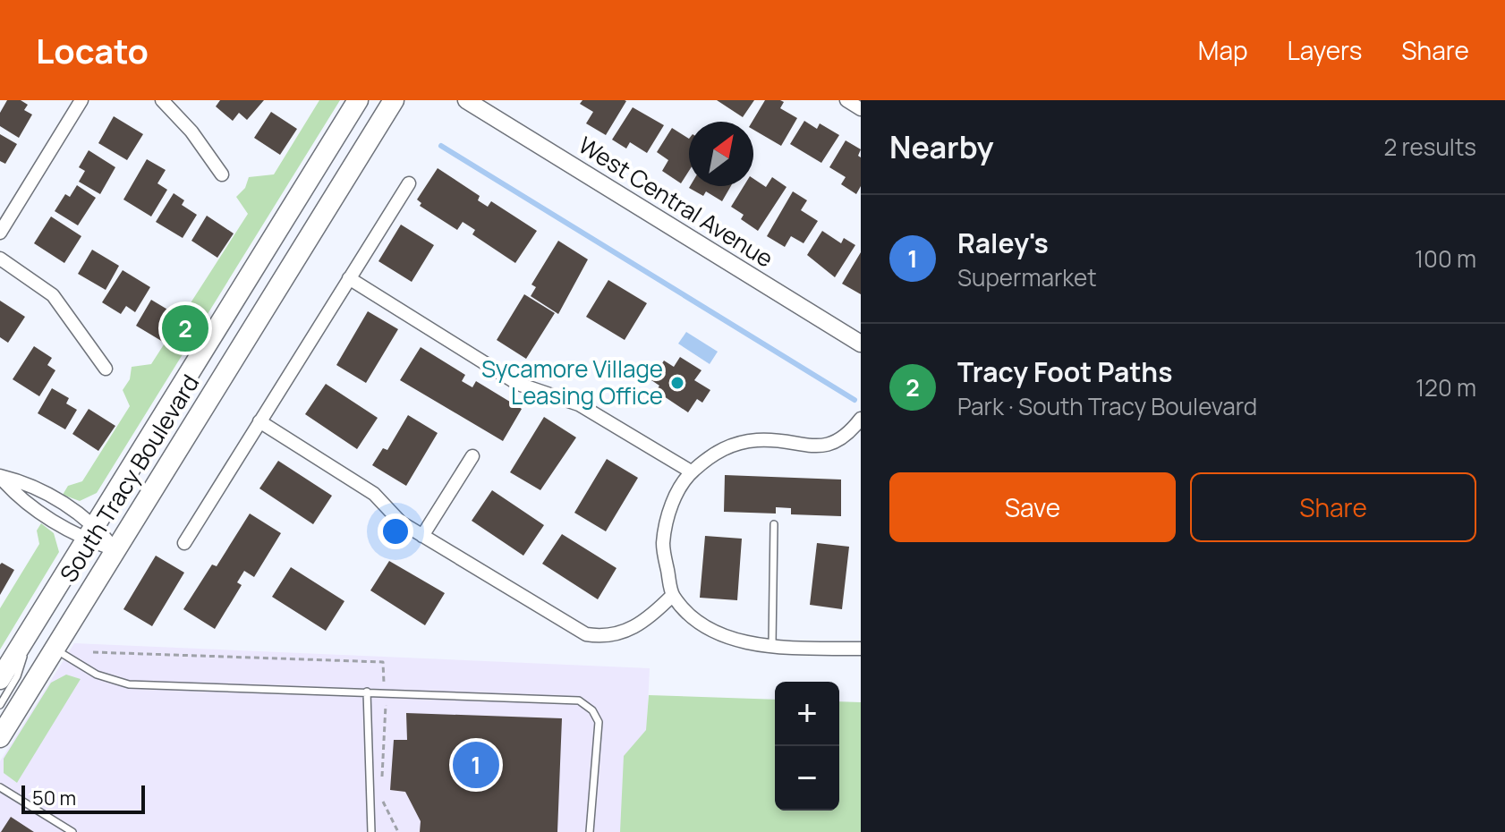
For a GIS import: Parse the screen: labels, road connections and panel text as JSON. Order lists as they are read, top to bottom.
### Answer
{
  "streets": {
    "main road": ["South Tracy Boulevard"],
    "street": ["West Central Avenue"]
  },
  "places": ["Sycamore Village Leasing Office"],
  "scale_bar": "50 m",
  "north": "top right",
  "page": {
    "header": "Locato",
    "nav": ["Map", "Layers", "Share"],
    "heading": ["Nearby", "2 results"],
    "list": [
      {
        "mark": "1",
        "name": "Raley's",
        "note": "Supermarket",
        "value": "100 m"
      },
      {
        "mark": "2",
        "name": "Tracy Foot Paths",
        "note": "Park · South Tracy Boulevard",
        "value": "120 m"
      }
    ],
    "pins": ["2", "1"],
    "buttons": ["Save", "Share"],
    "map_buttons": ["+", "−"],
    "scale": "50 m"
  }
}
